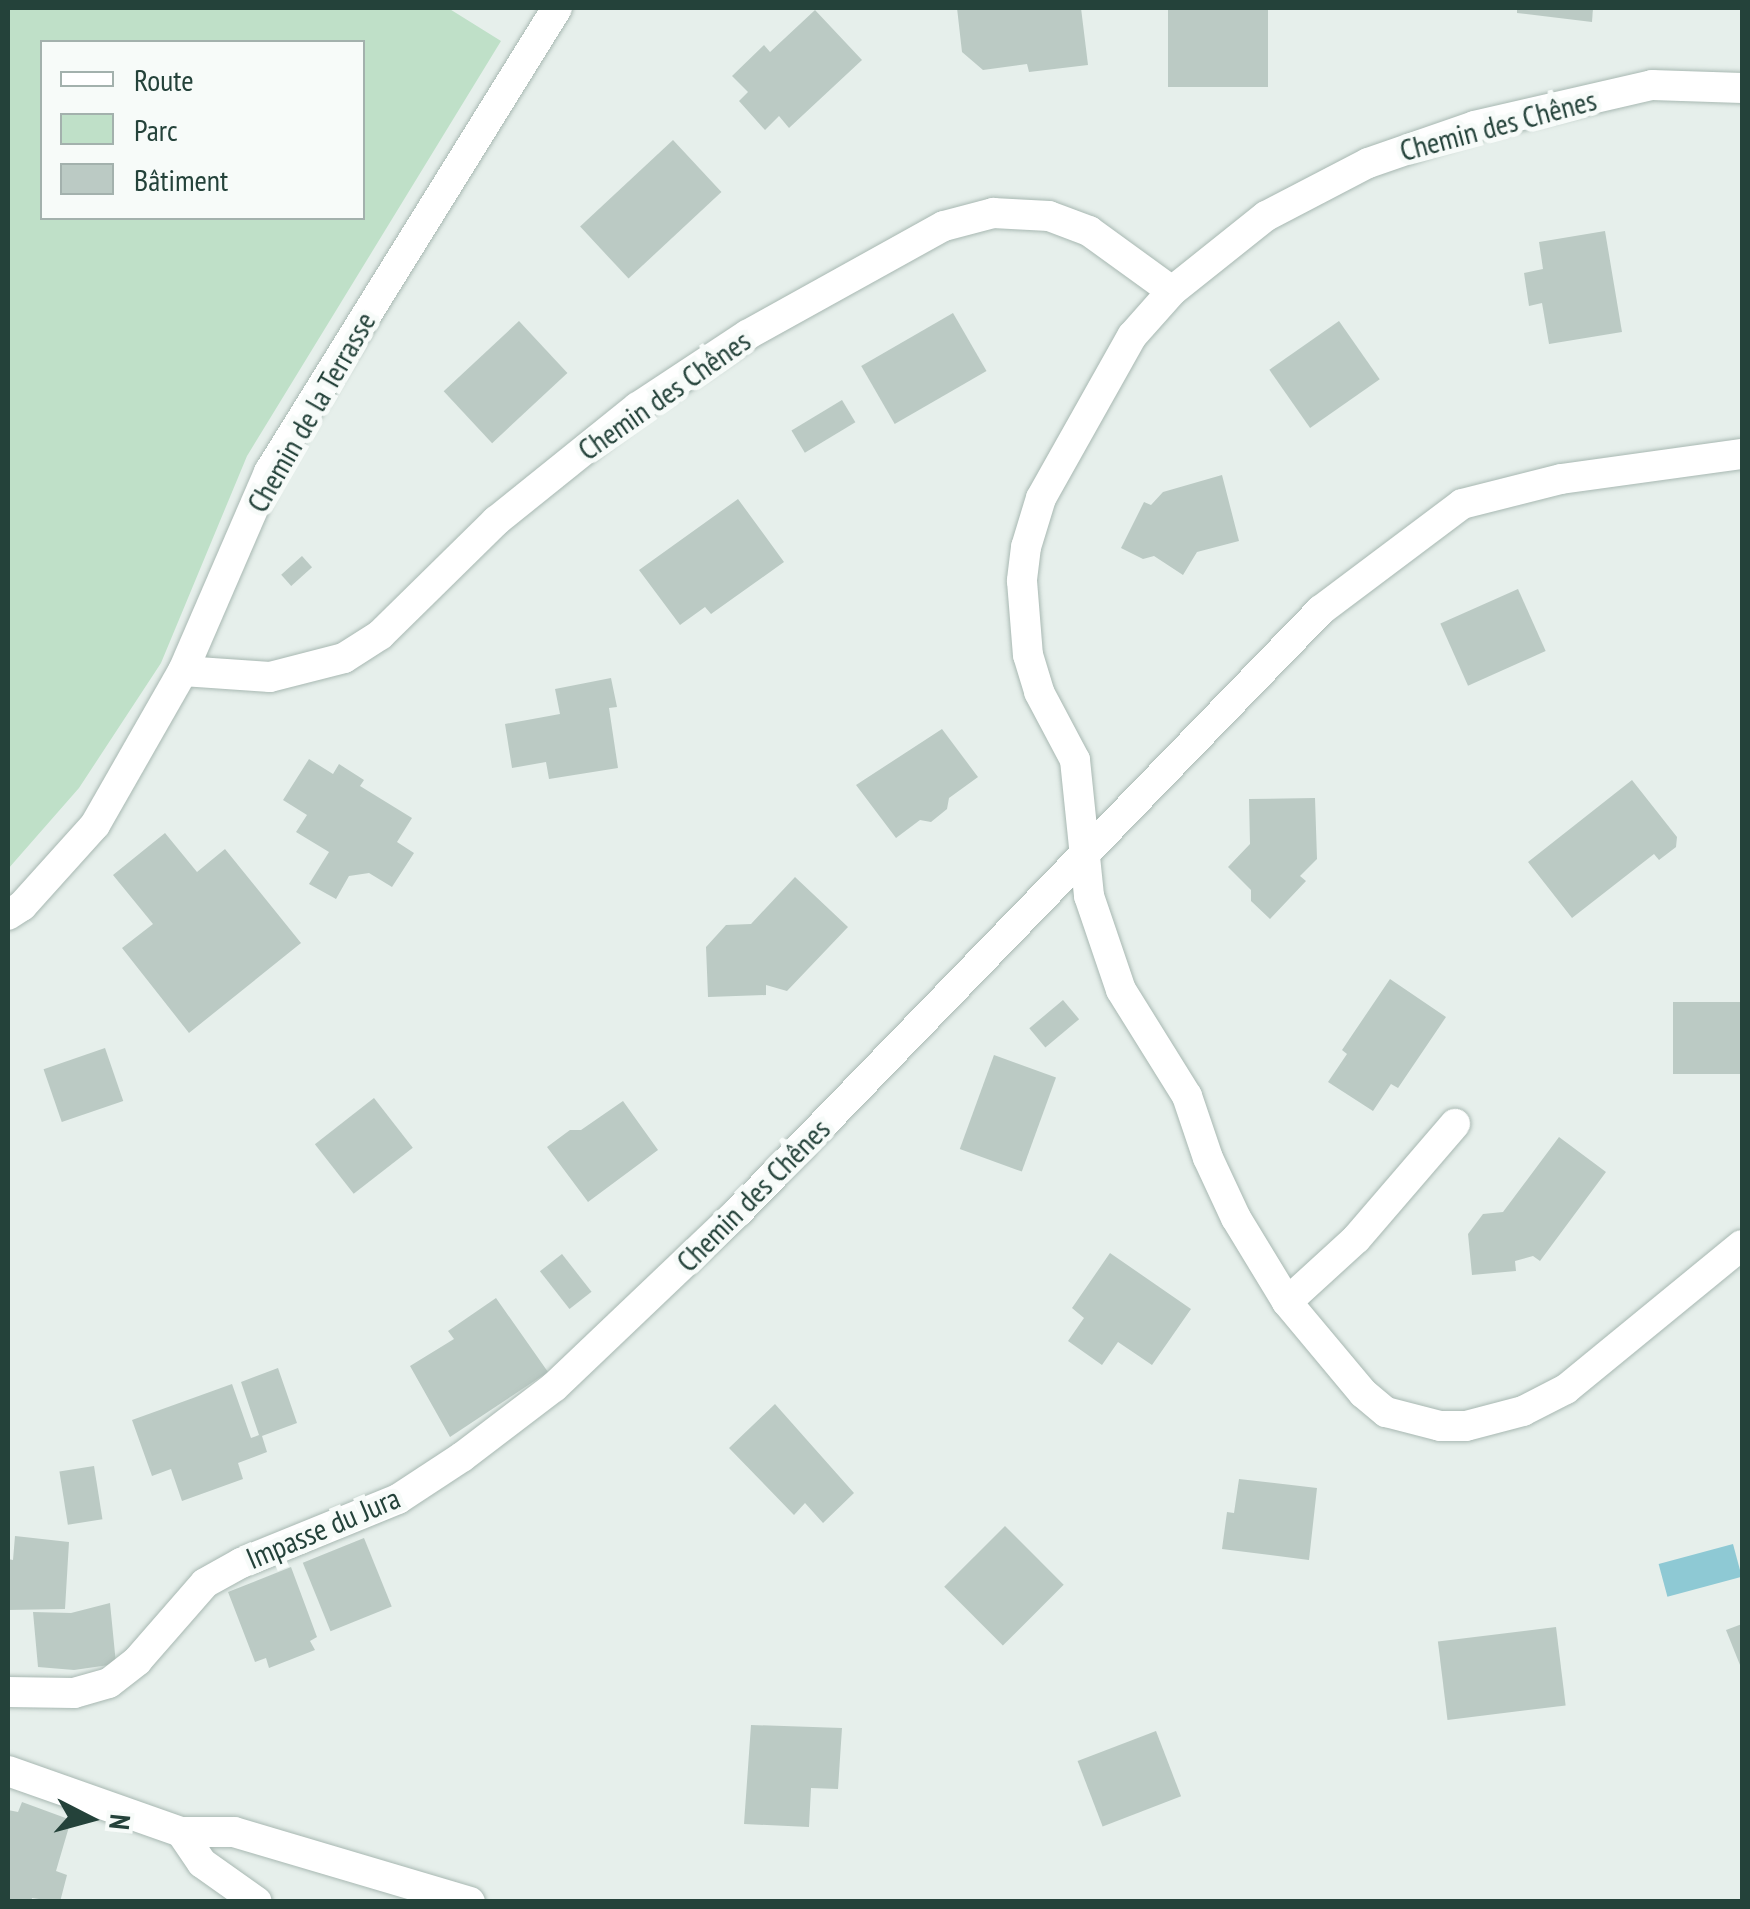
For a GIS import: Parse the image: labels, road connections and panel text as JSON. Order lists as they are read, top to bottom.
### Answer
{
  "streets": {
    "street": ["Chemin des Chênes", "Chemin de la Terrasse", "Impasse du Jura"]
  },
  "crossings": [
    ["Chemin des Chênes", "Chemin de la Terrasse"],
    ["Chemin des Chênes", "Impasse du Jura"]
  ],
  "legend": ["Route", "Parc", "Bâtiment"],
  "north": "right"
}
